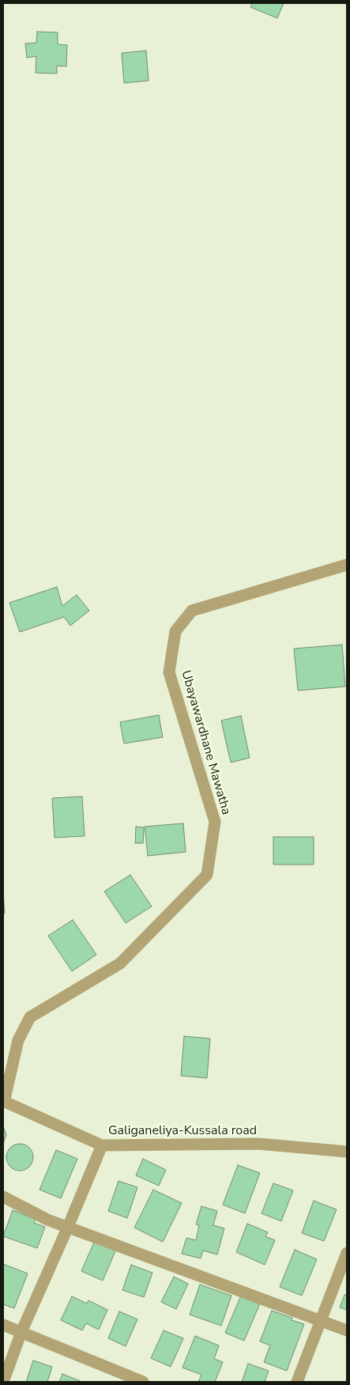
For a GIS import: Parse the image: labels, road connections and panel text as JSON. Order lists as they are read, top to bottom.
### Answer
{
  "streets": {
    "street": ["Ubayawardhane Mawatha", "Galiganeliya-Kussala road"]
  },
  "crossings": [
    ["Ubayawardhane Mawatha", "Galiganeliya-Kussala road"]
  ]
}
